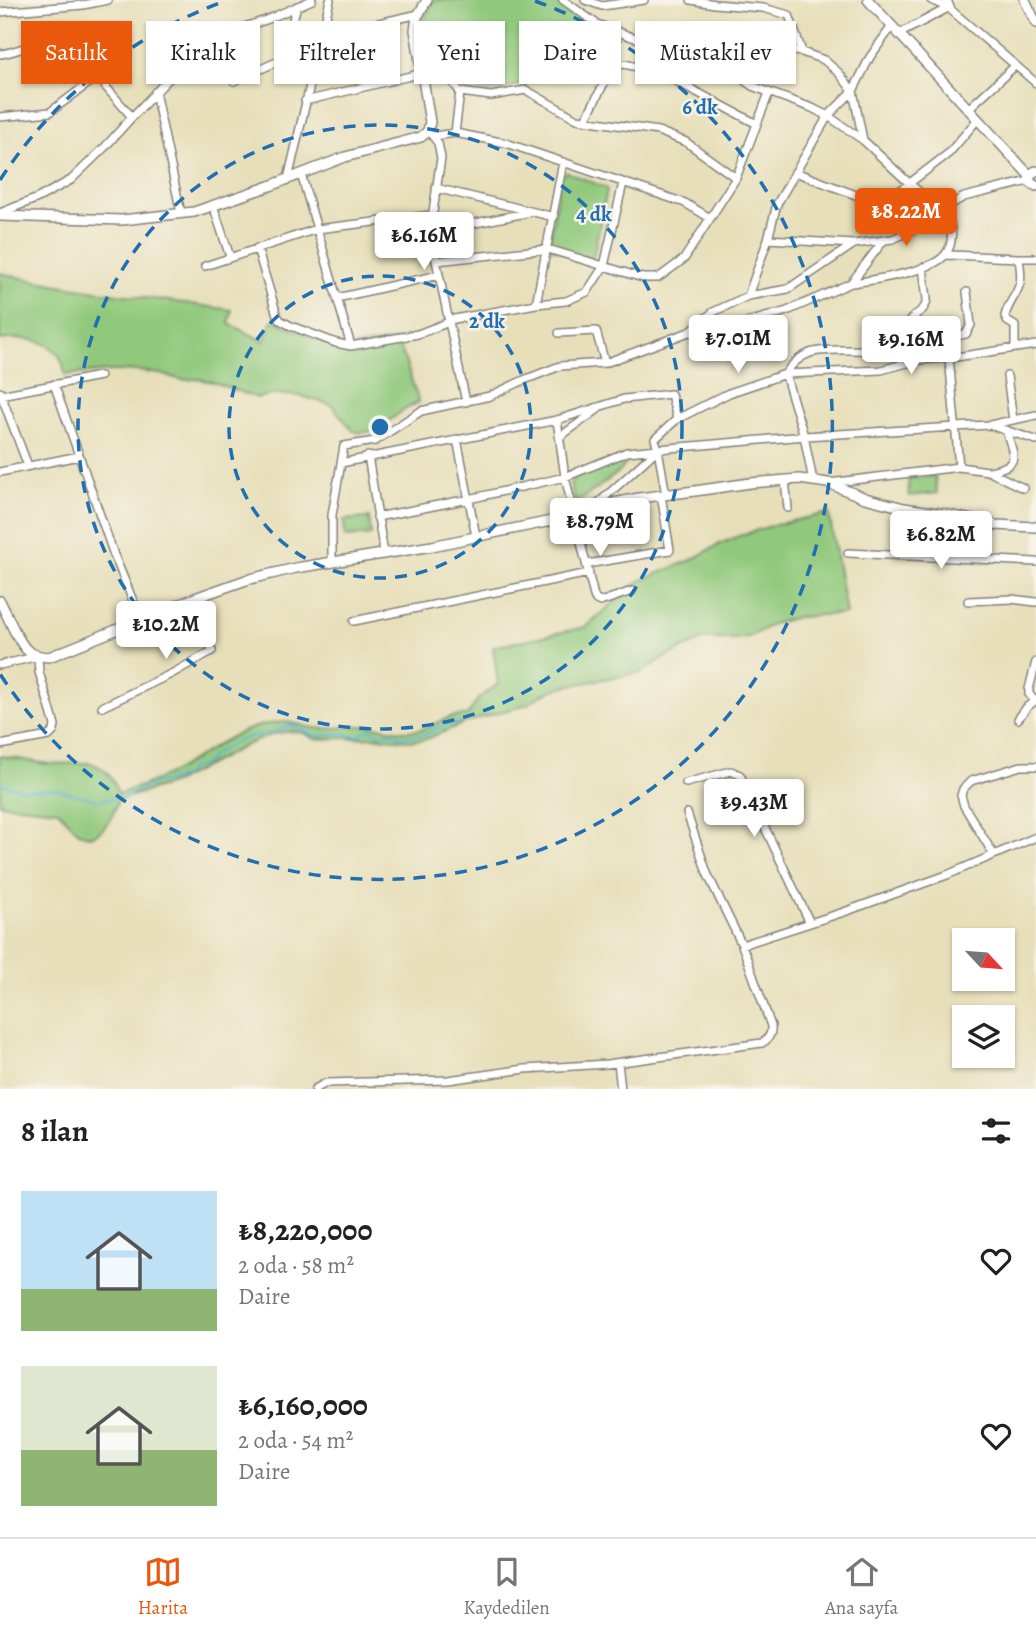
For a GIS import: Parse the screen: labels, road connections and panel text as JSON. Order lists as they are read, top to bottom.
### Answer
{
  "north": "bottom right",
  "page": {
    "chip": [
      "Satılık",
      "Kiralık",
      "Filtreler",
      "Yeni",
      "Daire",
      "Müstakil ev"
    ],
    "price": [
      "₺8.22M",
      "₺6.16M",
      "₺7.01M",
      "₺9.16M",
      "₺8.79M",
      "₺6.82M",
      "₺10.2M",
      "₺9.43M"
    ],
    "heading": "8 ilan",
    "list": [
      {
        "name": "₺8,220,000",
        "note": "2 oda · 58 m² · Daire"
      },
      {
        "name": "₺6,160,000",
        "note": "2 oda · 54 m² · Daire"
      }
    ],
    "tabs": ["Harita", "Kaydedilen", "Ana sayfa"]
  },
  "rings": ["6 dk", "4 dk", "2 dk"]
}
